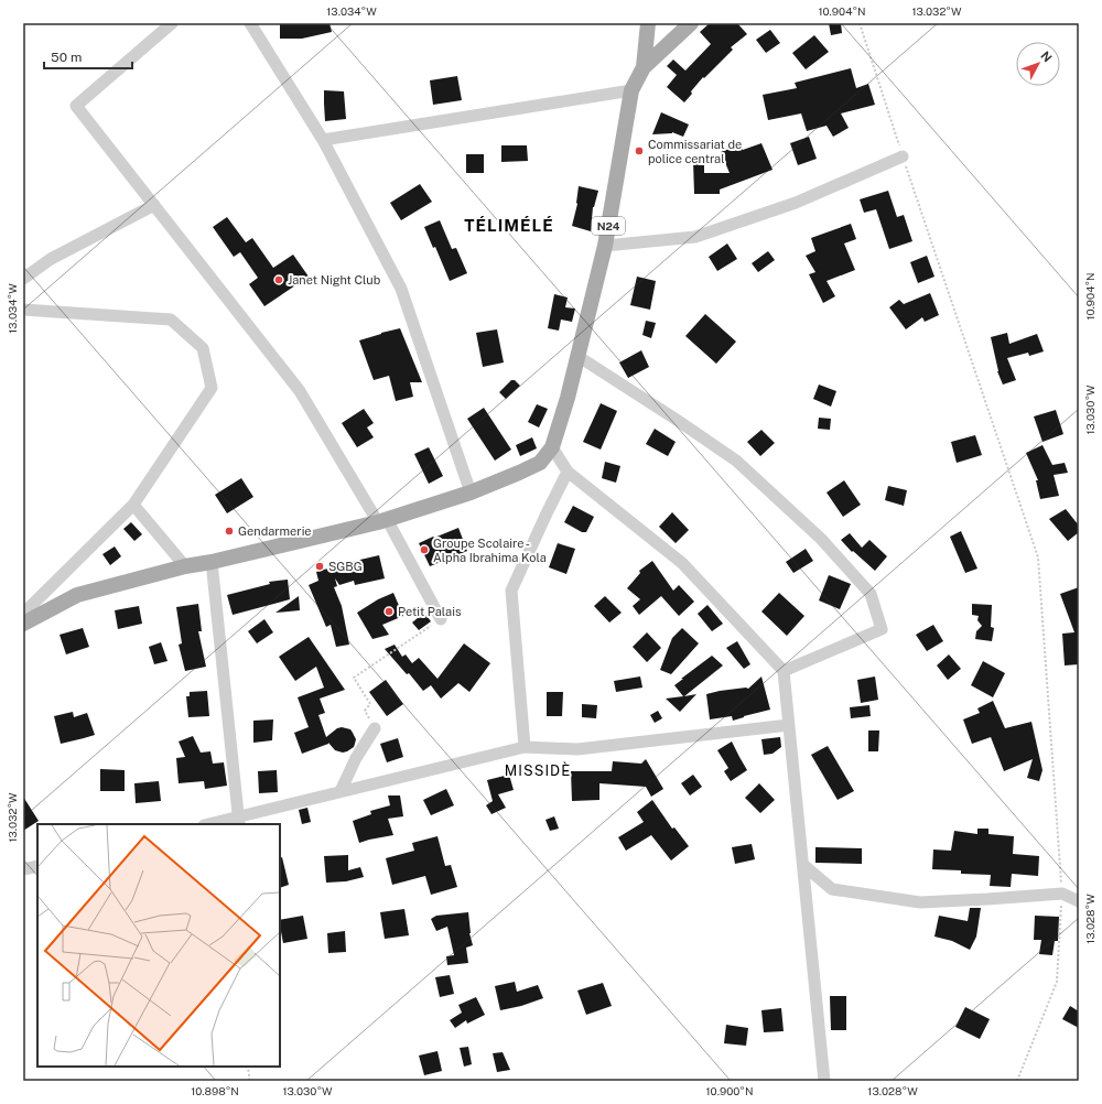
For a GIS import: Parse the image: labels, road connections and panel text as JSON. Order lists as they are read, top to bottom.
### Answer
{
  "streets": {
    "main road": ["N24"]
  },
  "districts": ["TÉLIMÉLÉ", "MISSIDÈ"],
  "places": [
    "Commissariat de police central",
    "Janet Night Club",
    "Gendarmerie",
    "Groupe Scolaire - Alpha Ibrahima Kola",
    "SGBG",
    "Petit Palais"
  ],
  "scale_bar": "50 m",
  "north": "top right",
  "coordinates": [
    "13.034°W",
    "10.904°N",
    "13.032°W",
    "13.030°W",
    "13.028°W",
    "10.898°N",
    "10.900°N"
  ]
}
